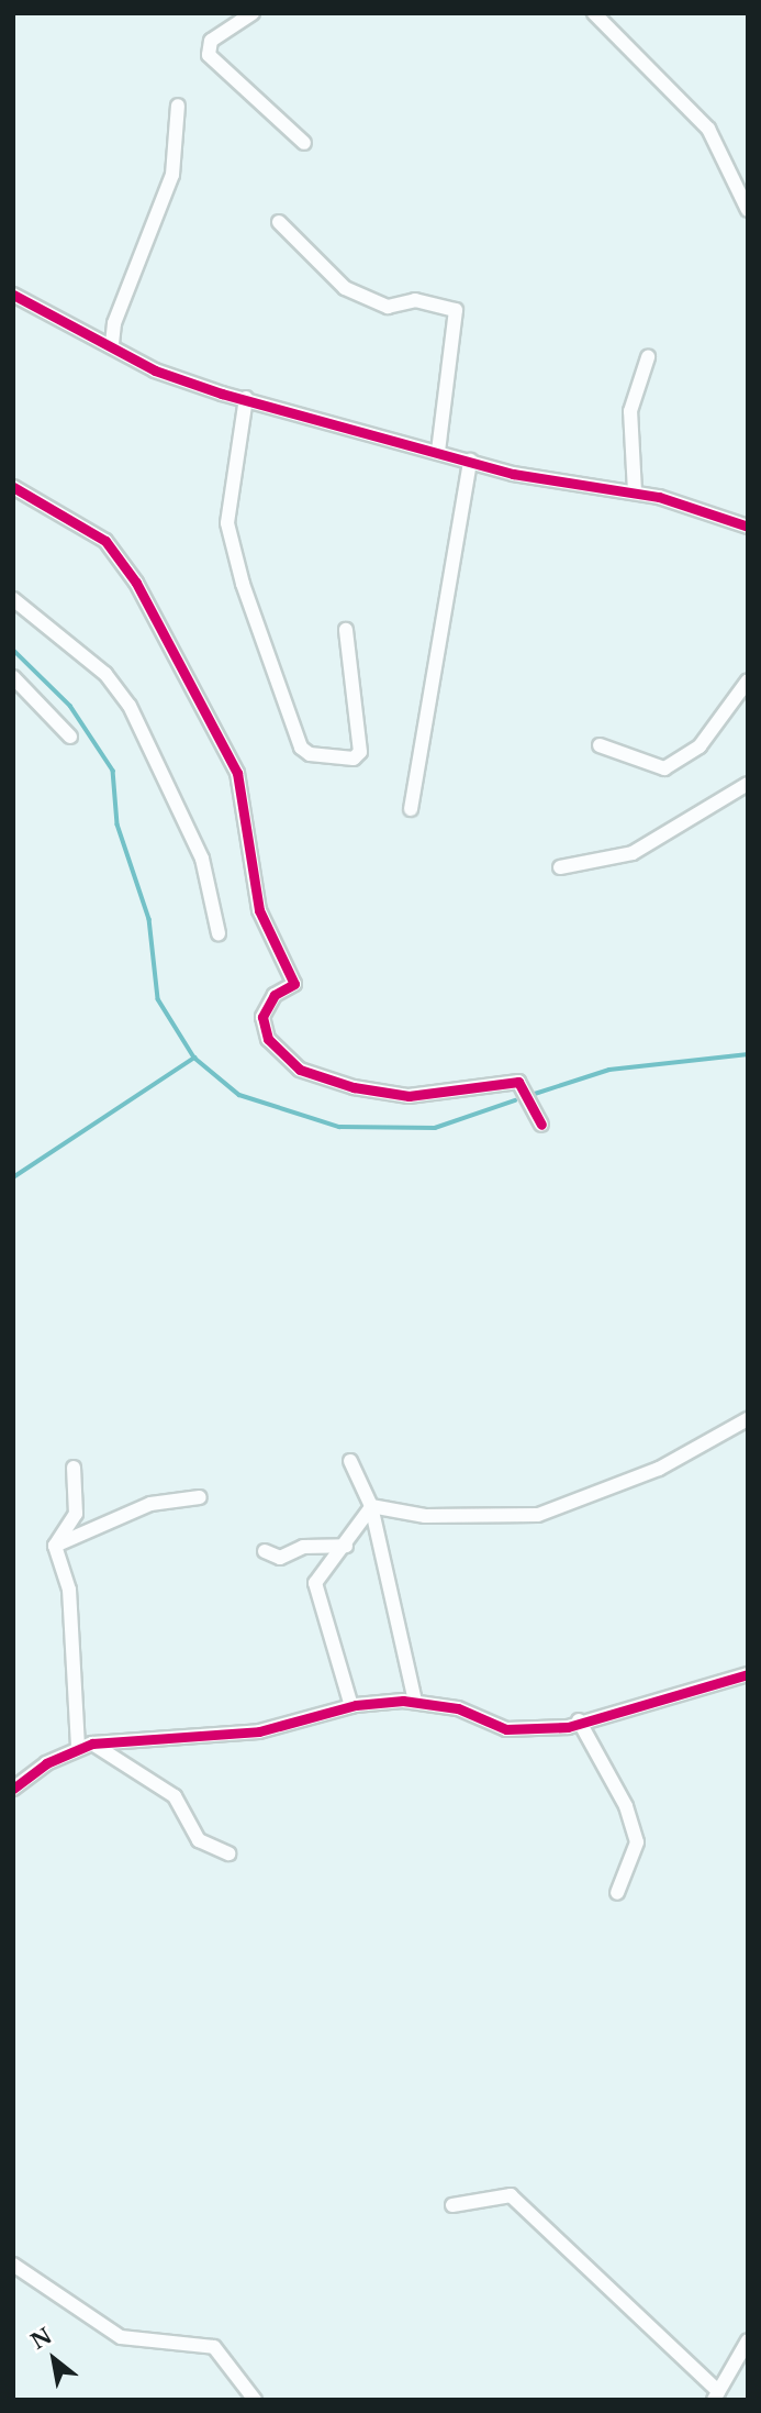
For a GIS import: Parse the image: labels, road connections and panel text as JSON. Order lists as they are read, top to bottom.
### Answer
{
  "north": "top left"
}
